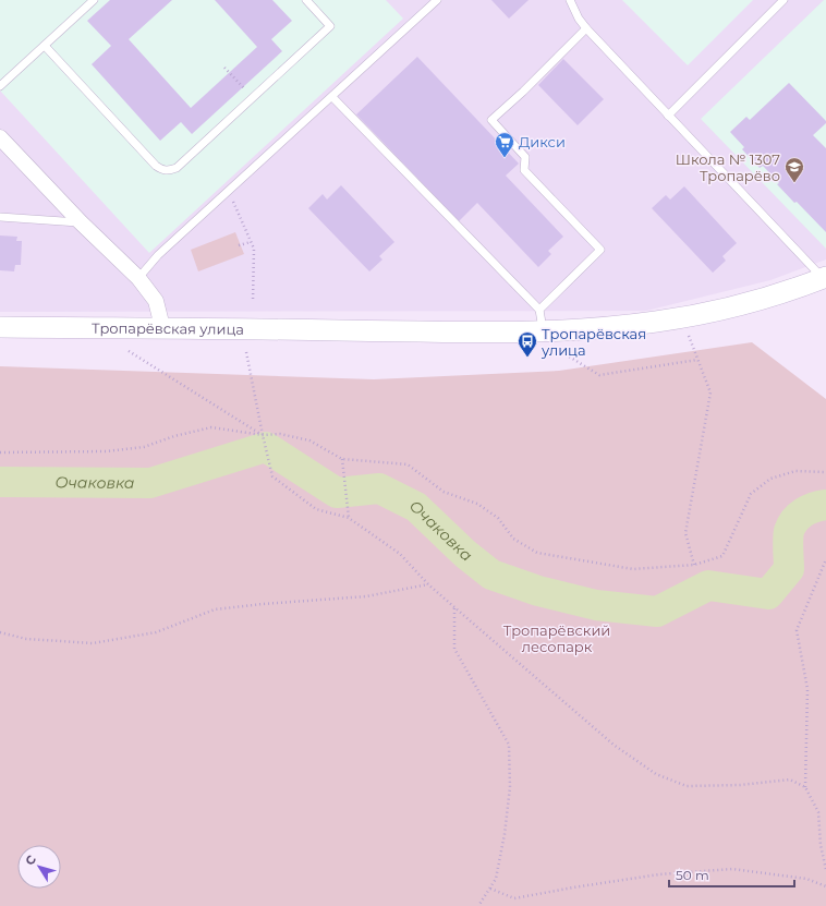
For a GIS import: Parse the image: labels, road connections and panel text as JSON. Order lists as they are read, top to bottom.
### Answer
{
  "streets": {
    "street": ["Тропарёвская улица"]
  },
  "water": ["Очаковка"],
  "parks": ["Тропарёвский лесопарк"],
  "places": {
    "supermarket": ["Дикси"],
    "school or university": ["Школа № 1307 Тропарёво"],
    "bus stop": ["Тропарёвская улица"]
  },
  "scale_bar": "50 m",
  "north": "top left"
}
